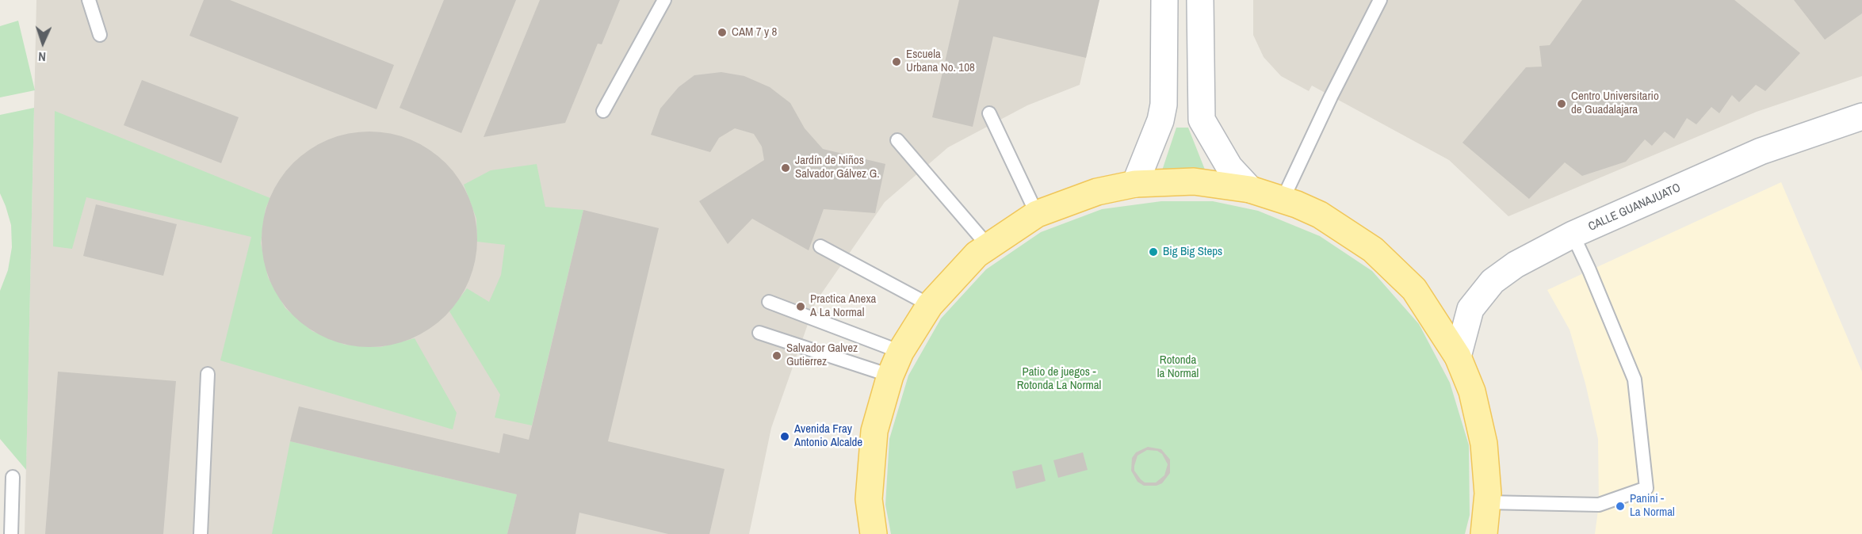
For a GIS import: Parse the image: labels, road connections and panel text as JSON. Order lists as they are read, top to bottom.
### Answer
{
  "streets": {
    "street": ["CALLE GUANAJUATO"]
  },
  "parks": ["Rotonda la Normal", "Patio de juegos - Rotonda La Normal"],
  "places": [
    "CAM 7 y 8",
    "Escuela Urbana No. 108",
    "Centro Universitario de Guadalajara",
    "Jardín de Niños Salvador Gálvez G.",
    "Big Big Steps",
    "Practica Anexa A La Normal",
    "Salvador Galvez Gutierrez",
    "Avenida Fray Antonio Alcalde",
    "Panini - La Normal"
  ],
  "north": "bottom"
}
